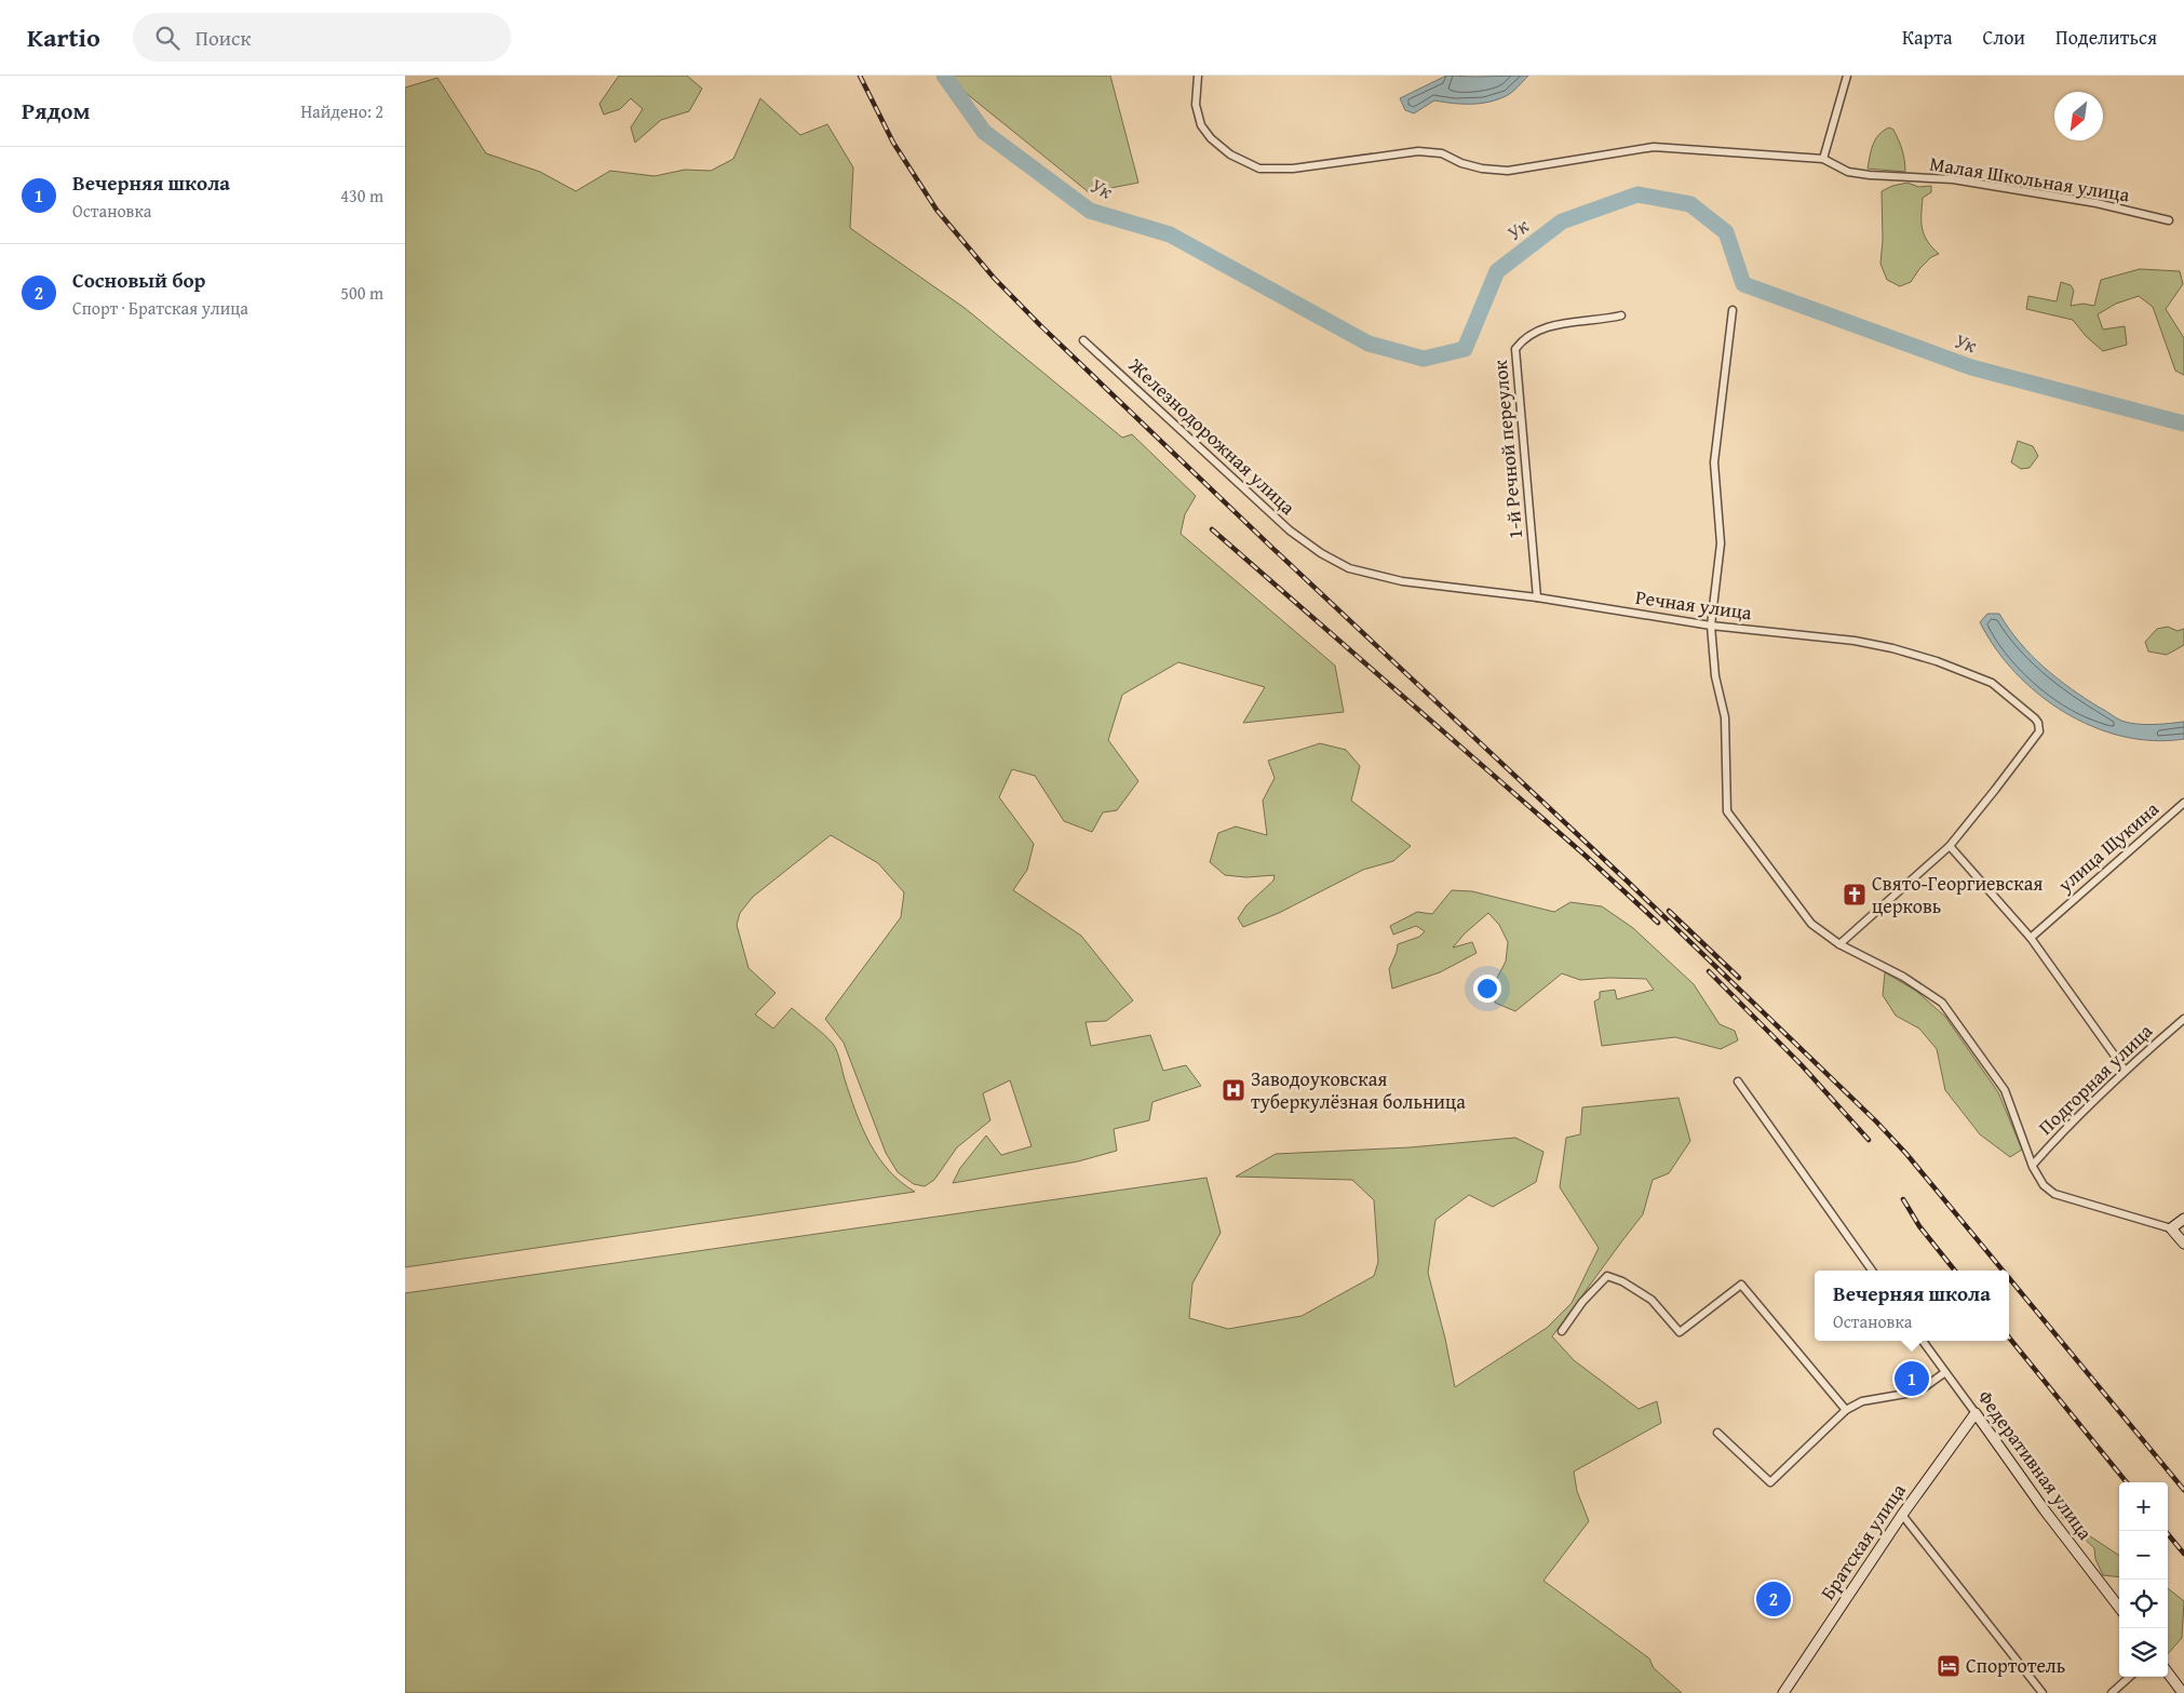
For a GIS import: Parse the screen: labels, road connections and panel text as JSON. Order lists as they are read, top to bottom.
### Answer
{
  "streets": {
    "street": [
      "Малая Школьная улица",
      "Железнодорожная улица",
      "1-й Речной переулок",
      "Речная улица",
      "улица Щукина",
      "Подгорная улица",
      "Федеративная улица",
      "Братская улица"
    ]
  },
  "crossings": [
    ["Железнодорожная улица", "Речная улица"],
    ["1-й Речной переулок", "Речная улица"],
    ["Федеративная улица", "Братская улица"]
  ],
  "water": ["Ук"],
  "places": {
    "church": ["Свято-Георгиевская церковь"],
    "hospital": ["Заводоуковская туберкулёзная больница"],
    "hotel": ["Спортотель"]
  },
  "north": "bottom left",
  "page": {
    "header": "Kartio",
    "search": "Поиск",
    "nav": ["Карта", "Слои", "Поделиться"],
    "heading": ["Рядом", "Найдено: 2"],
    "list": [
      {
        "mark": "1",
        "name": "Вечерняя школа",
        "note": "Остановка",
        "value": "430 m"
      },
      {
        "mark": "2",
        "name": "Сосновый бор",
        "note": "Спорт · Братская улица",
        "value": "500 m"
      }
    ],
    "popup": ["Вечерняя школа", "Остановка"],
    "pins": ["1", "2"],
    "map_buttons": ["+", "−"]
  }
}
